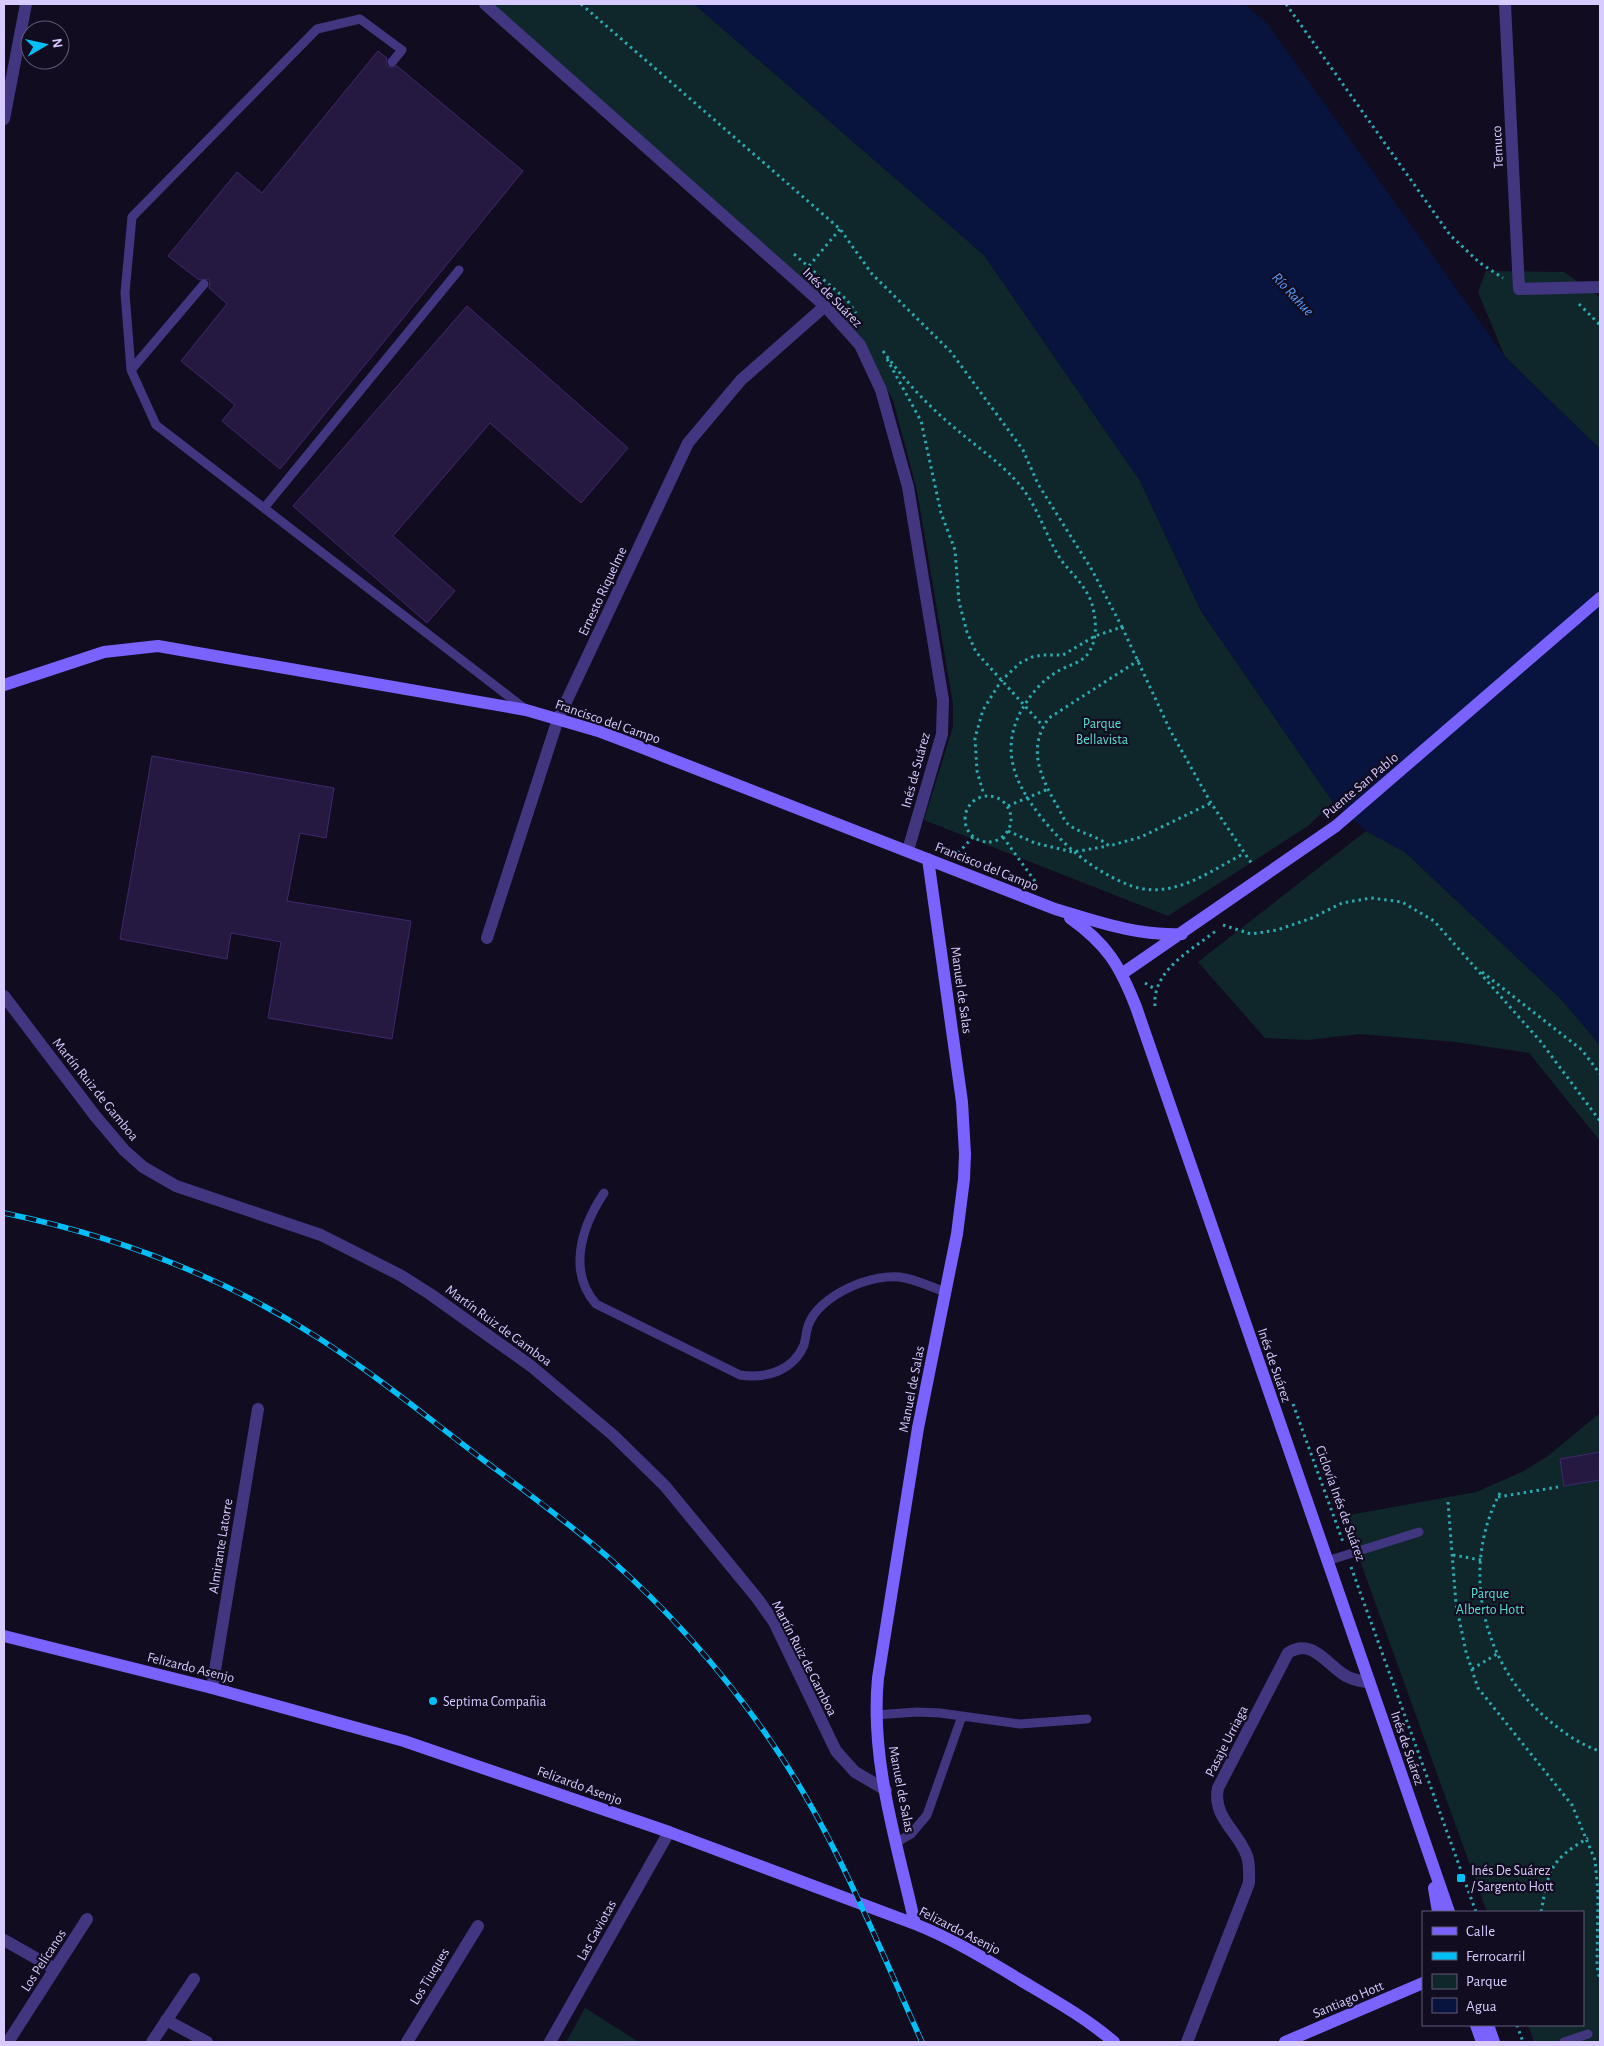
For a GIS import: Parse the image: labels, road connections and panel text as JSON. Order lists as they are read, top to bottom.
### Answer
{
  "streets": {
    "street": [
      "Temuco",
      "Inés de Suárez",
      "Ernesto Riquelme",
      "Francisco del Campo",
      "Puente San Pablo",
      "Manuel de Salas",
      "Martín Ruiz de Gamboa",
      "Almirante Latorre",
      "Felizardo Asenjo",
      "Pasaje Urriaga",
      "Las Gaviotas",
      "Los Pelícanos",
      "Los Tiuques",
      "Santiago Hott"
    ],
    "path": ["Ciclovía Inés de Suárez"]
  },
  "crossings": [
    ["Inés de Suárez", "Ernesto Riquelme"],
    ["Inés de Suárez", "Francisco del Campo"],
    ["Inés de Suárez", "Puente San Pablo"],
    ["Inés de Suárez", "Pasaje Urriaga"],
    ["Ernesto Riquelme", "Francisco del Campo"],
    ["Francisco del Campo", "Puente San Pablo"],
    ["Francisco del Campo", "Manuel de Salas"],
    ["Manuel de Salas", "Martín Ruiz de Gamboa"],
    ["Manuel de Salas", "Felizardo Asenjo"],
    ["Almirante Latorre", "Felizardo Asenjo"],
    ["Felizardo Asenjo", "Las Gaviotas"]
  ],
  "water": ["Río Rahue"],
  "parks": ["Parque Bellavista", "Parque Alberto Hott"],
  "places": {
    "other": ["Septima Compañia"],
    "transit": ["Inés De Suárez / Sargento Hott"]
  },
  "legend": [
    "Calle",
    "Ferrocarril",
    "Parque",
    "Agua"
  ],
  "north": "right"
}
